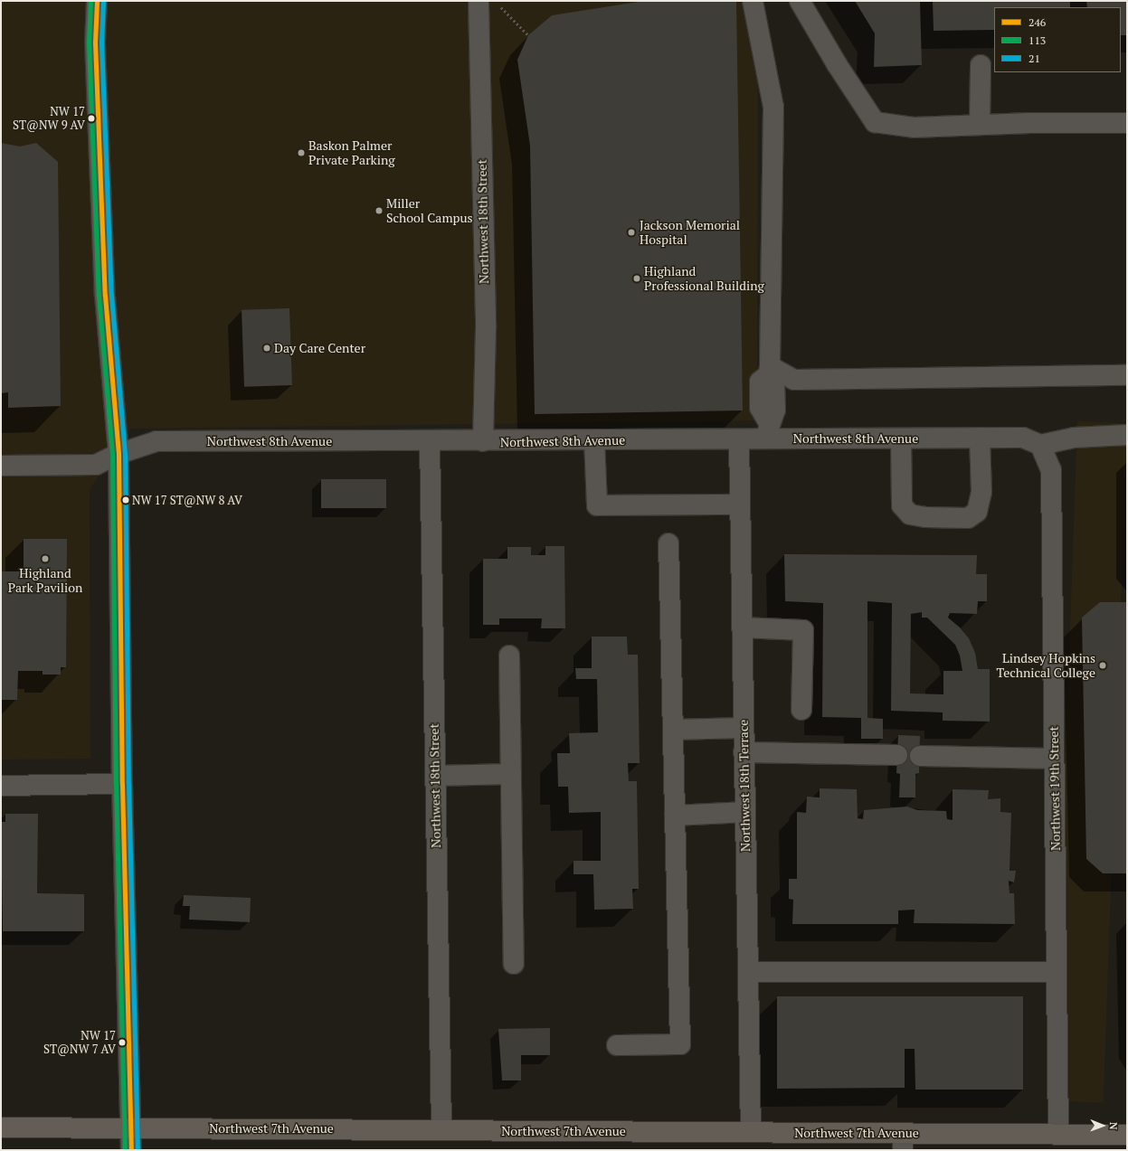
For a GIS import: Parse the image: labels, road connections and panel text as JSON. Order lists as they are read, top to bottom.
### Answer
{
  "streets": {
    "main road": ["Northwest 7th Avenue"],
    "street": [
      "Northwest 18th Street",
      "Northwest 8th Avenue",
      "Northwest 18th Terrace",
      "Northwest 19th Street"
    ]
  },
  "crossings": [
    ["Northwest 18th Street", "Northwest 8th Avenue"],
    ["Northwest 18th Street", "Northwest 7th Avenue"],
    ["Northwest 8th Avenue", "Northwest 18th Terrace"],
    ["Northwest 8th Avenue", "Northwest 19th Street"],
    ["Northwest 18th Terrace", "Northwest 7th Avenue"],
    ["Northwest 19th Street", "Northwest 7th Avenue"]
  ],
  "places": [
    "NW 17 ST@NW 9 AV",
    "Baskon Palmer Private Parking",
    "Miller School Campus",
    "Jackson Memorial Hospital",
    "Highland Professional Building",
    "Day Care Center",
    "NW 17 ST@NW 8 AV",
    "Highland Park Pavilion",
    "Lindsey Hopkins Technical College",
    "NW 17 ST@NW 7 AV"
  ],
  "lines": ["transit line 246", "transit line 113", "transit line 21"],
  "legend": ["246", "113", "21"],
  "north": "right"
}
